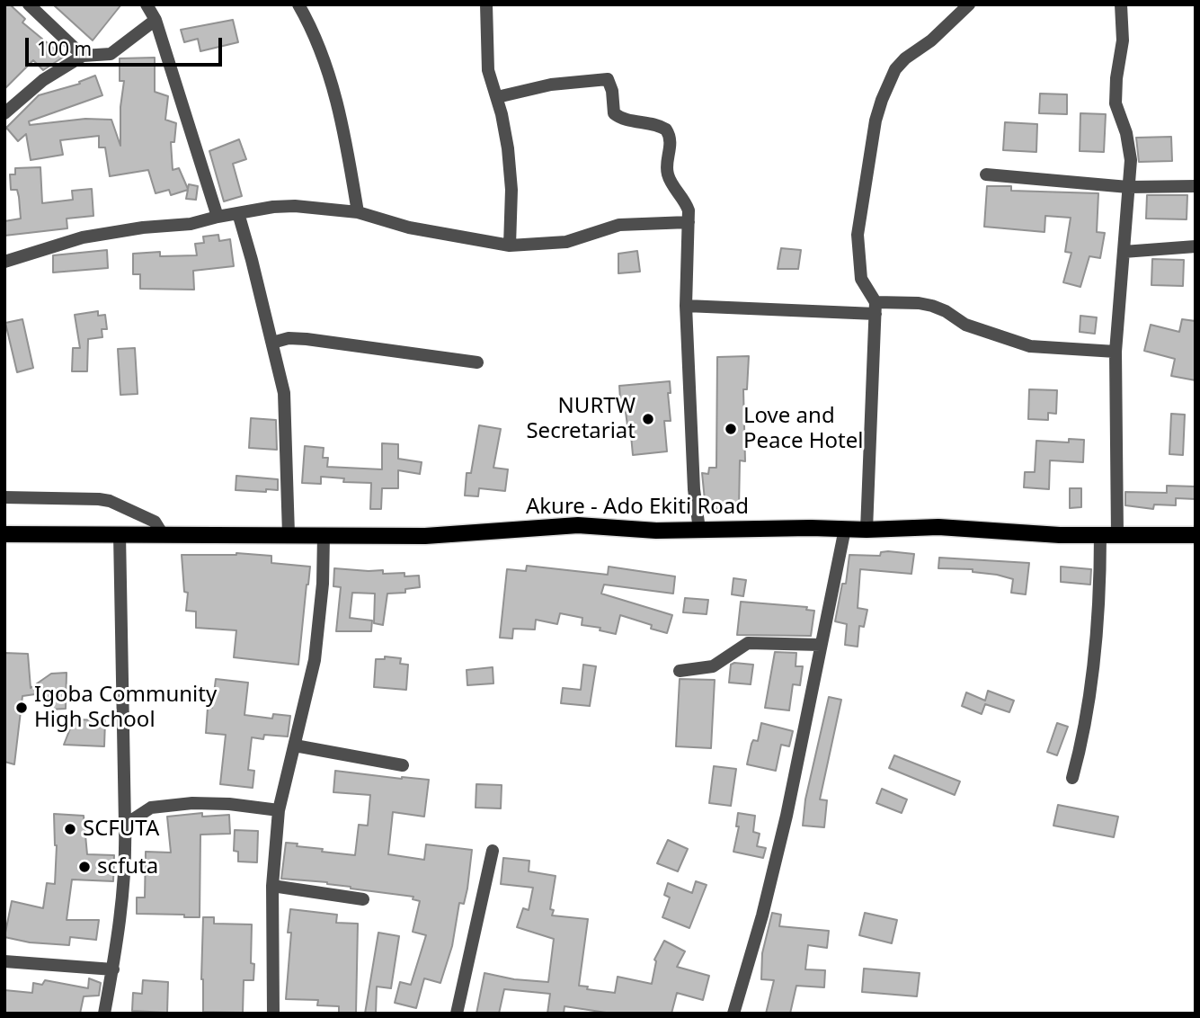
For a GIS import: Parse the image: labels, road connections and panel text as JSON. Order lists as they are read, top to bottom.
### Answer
{
  "streets": {
    "main road": ["Akure - Ado Ekiti Road"]
  },
  "places": [
    "NURTW Secretariat",
    "Love and Peace Hotel",
    "Igoba Community High School",
    "SCFUTA",
    "scfuta"
  ],
  "scale_bar": "100 m"
}
